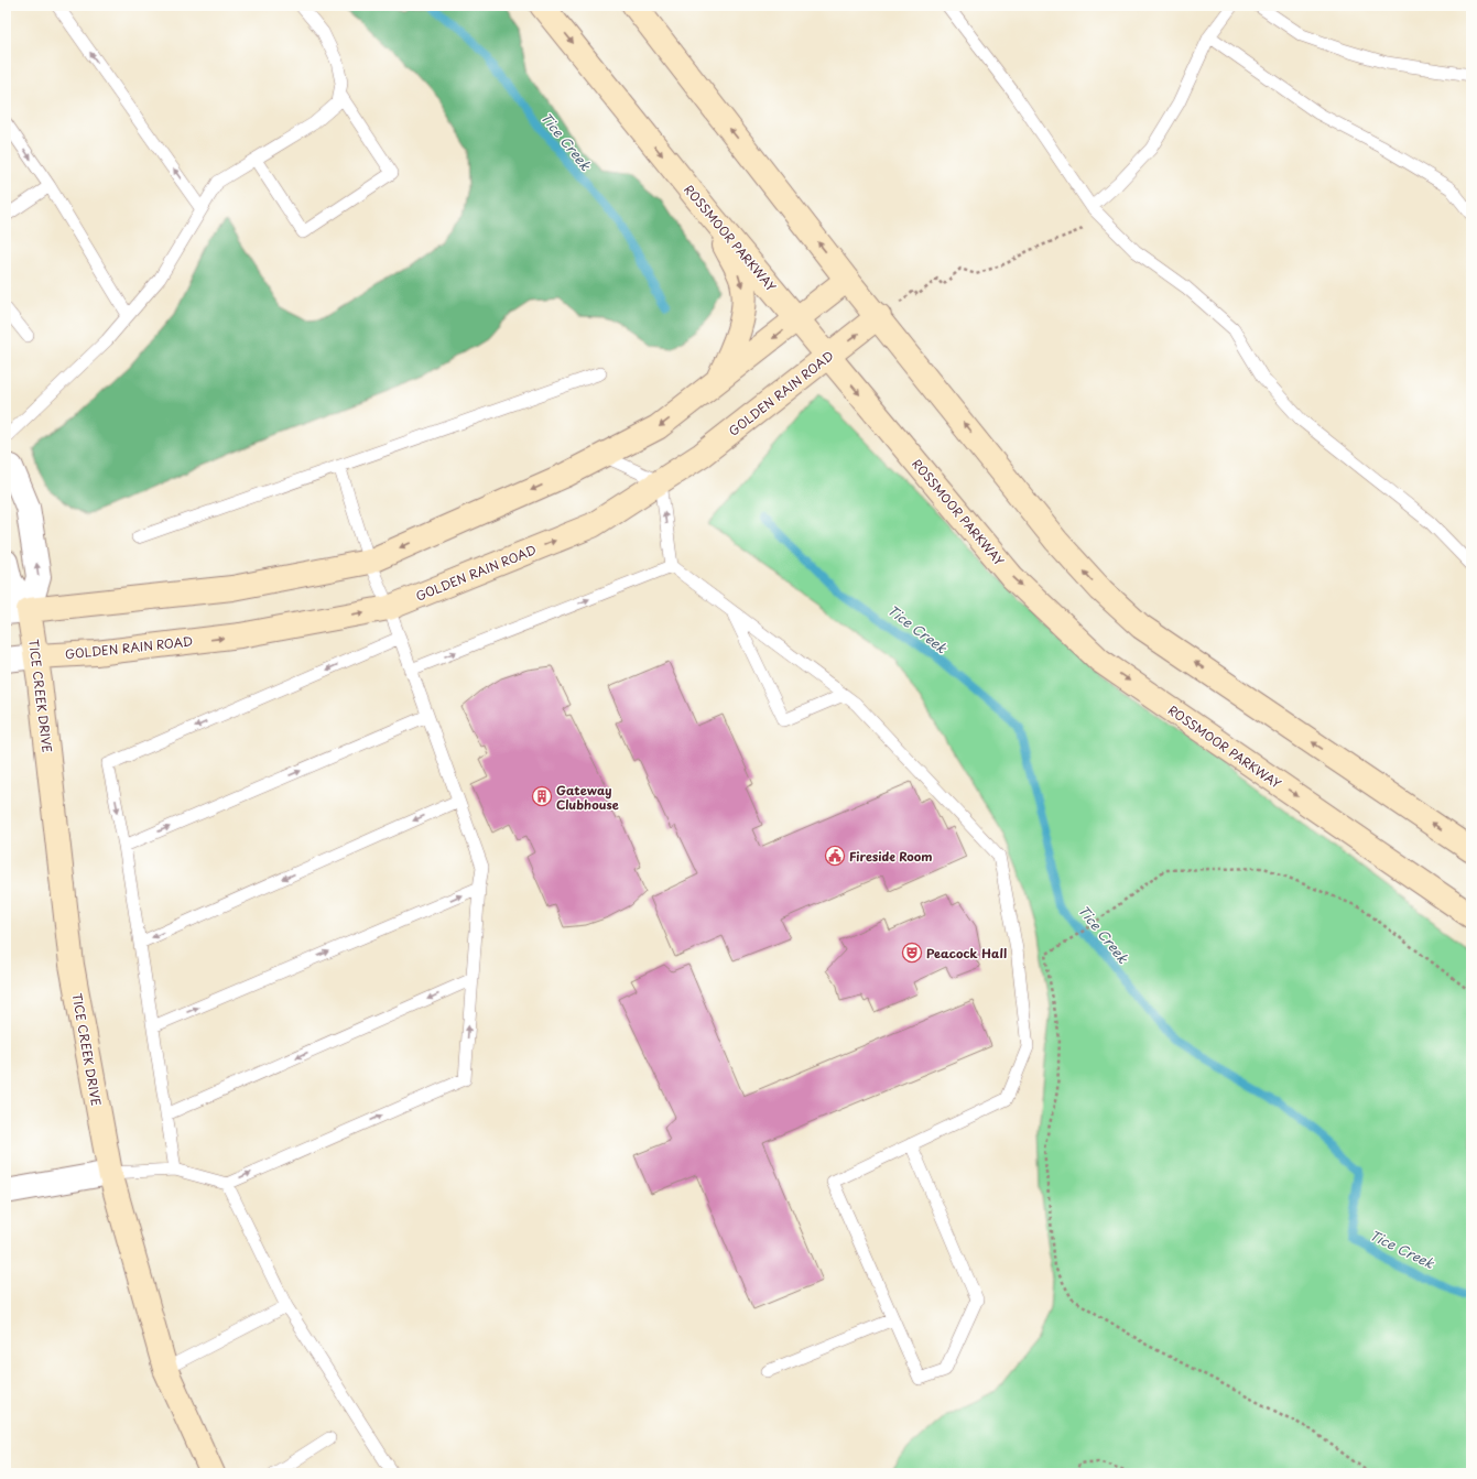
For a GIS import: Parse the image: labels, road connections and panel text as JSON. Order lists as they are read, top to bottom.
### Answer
{
  "streets": {
    "street": ["ROSSMOOR PARKWAY", "GOLDEN RAIN ROAD", "TICE CREEK DRIVE"]
  },
  "crossings": [
    ["ROSSMOOR PARKWAY", "GOLDEN RAIN ROAD"],
    ["GOLDEN RAIN ROAD", "TICE CREEK DRIVE"]
  ],
  "water": ["Tice Creek"],
  "places": {
    "building": ["Gateway Clubhouse"],
    "public building": ["Fireside Room"],
    "theatre": ["Peacock Hall"]
  }
}
